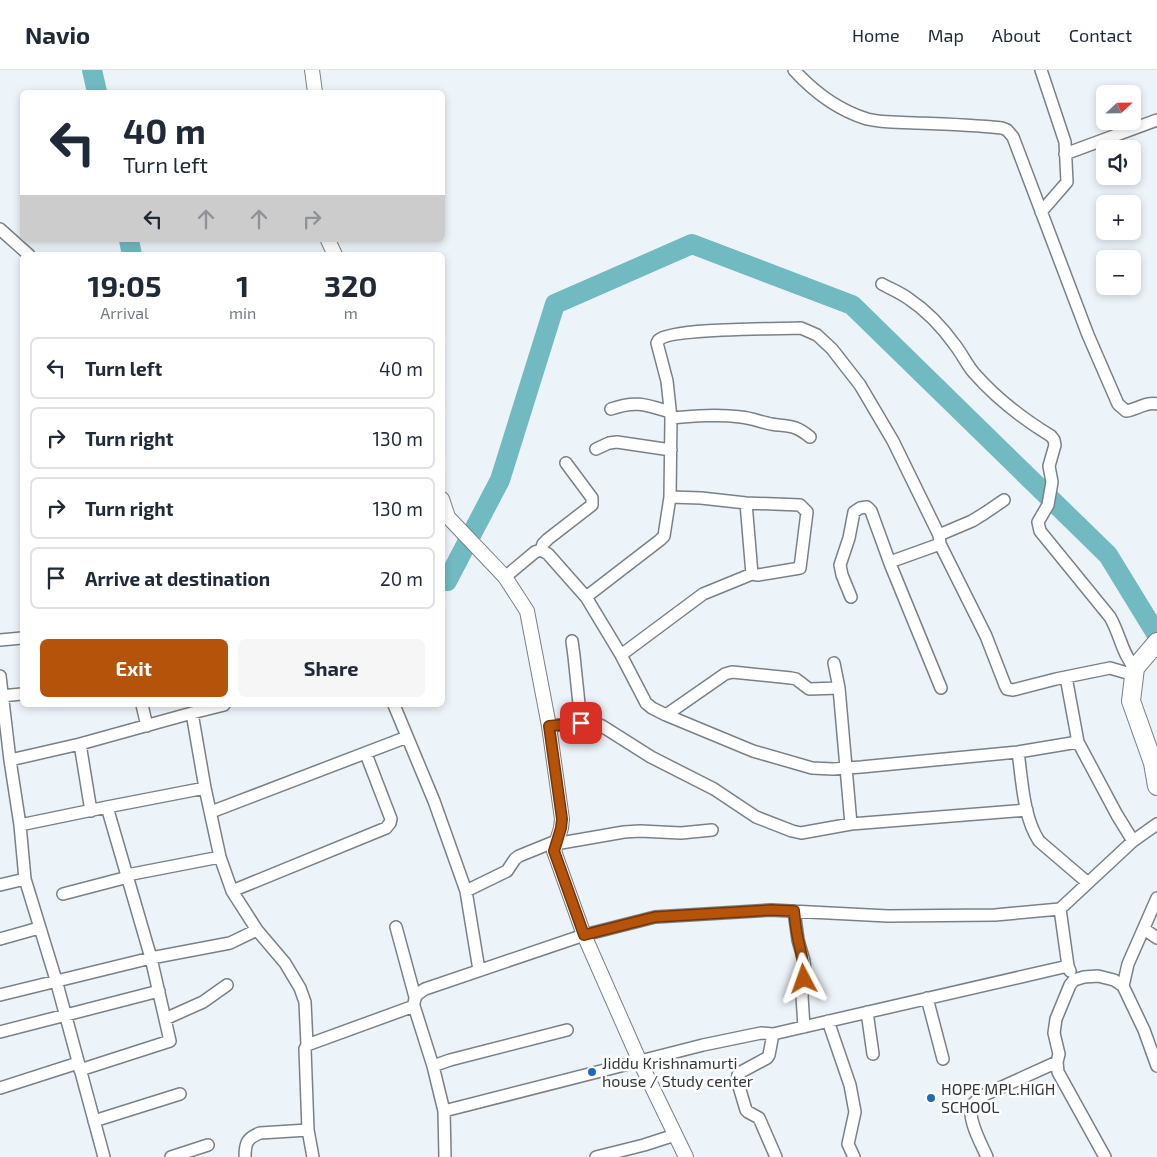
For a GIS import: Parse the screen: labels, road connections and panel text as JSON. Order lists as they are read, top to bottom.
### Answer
{
  "places": ["Jiddu Krishnamurti house / Study center", "HOPE MPL.HIGH SCHOOL"],
  "north": "right",
  "page": {
    "header": "Navio",
    "nav": [
      "Home",
      "Map",
      "About",
      "Contact"
    ],
    "map_buttons": ["+", "−"],
    "turn": ["40 m", "Turn left"],
    "eta": [
      "19:05",
      "Arrival",
      "1",
      "min",
      "320",
      "m"
    ],
    "list": [
      {
        "name": "Turn left",
        "value": "40 m"
      },
      {
        "name": "Turn right",
        "value": "130 m"
      },
      {
        "name": "Turn right",
        "value": "130 m"
      },
      {
        "name": "Arrive at destination",
        "value": "20 m"
      }
    ],
    "buttons": ["Exit", "Share"]
  }
}
